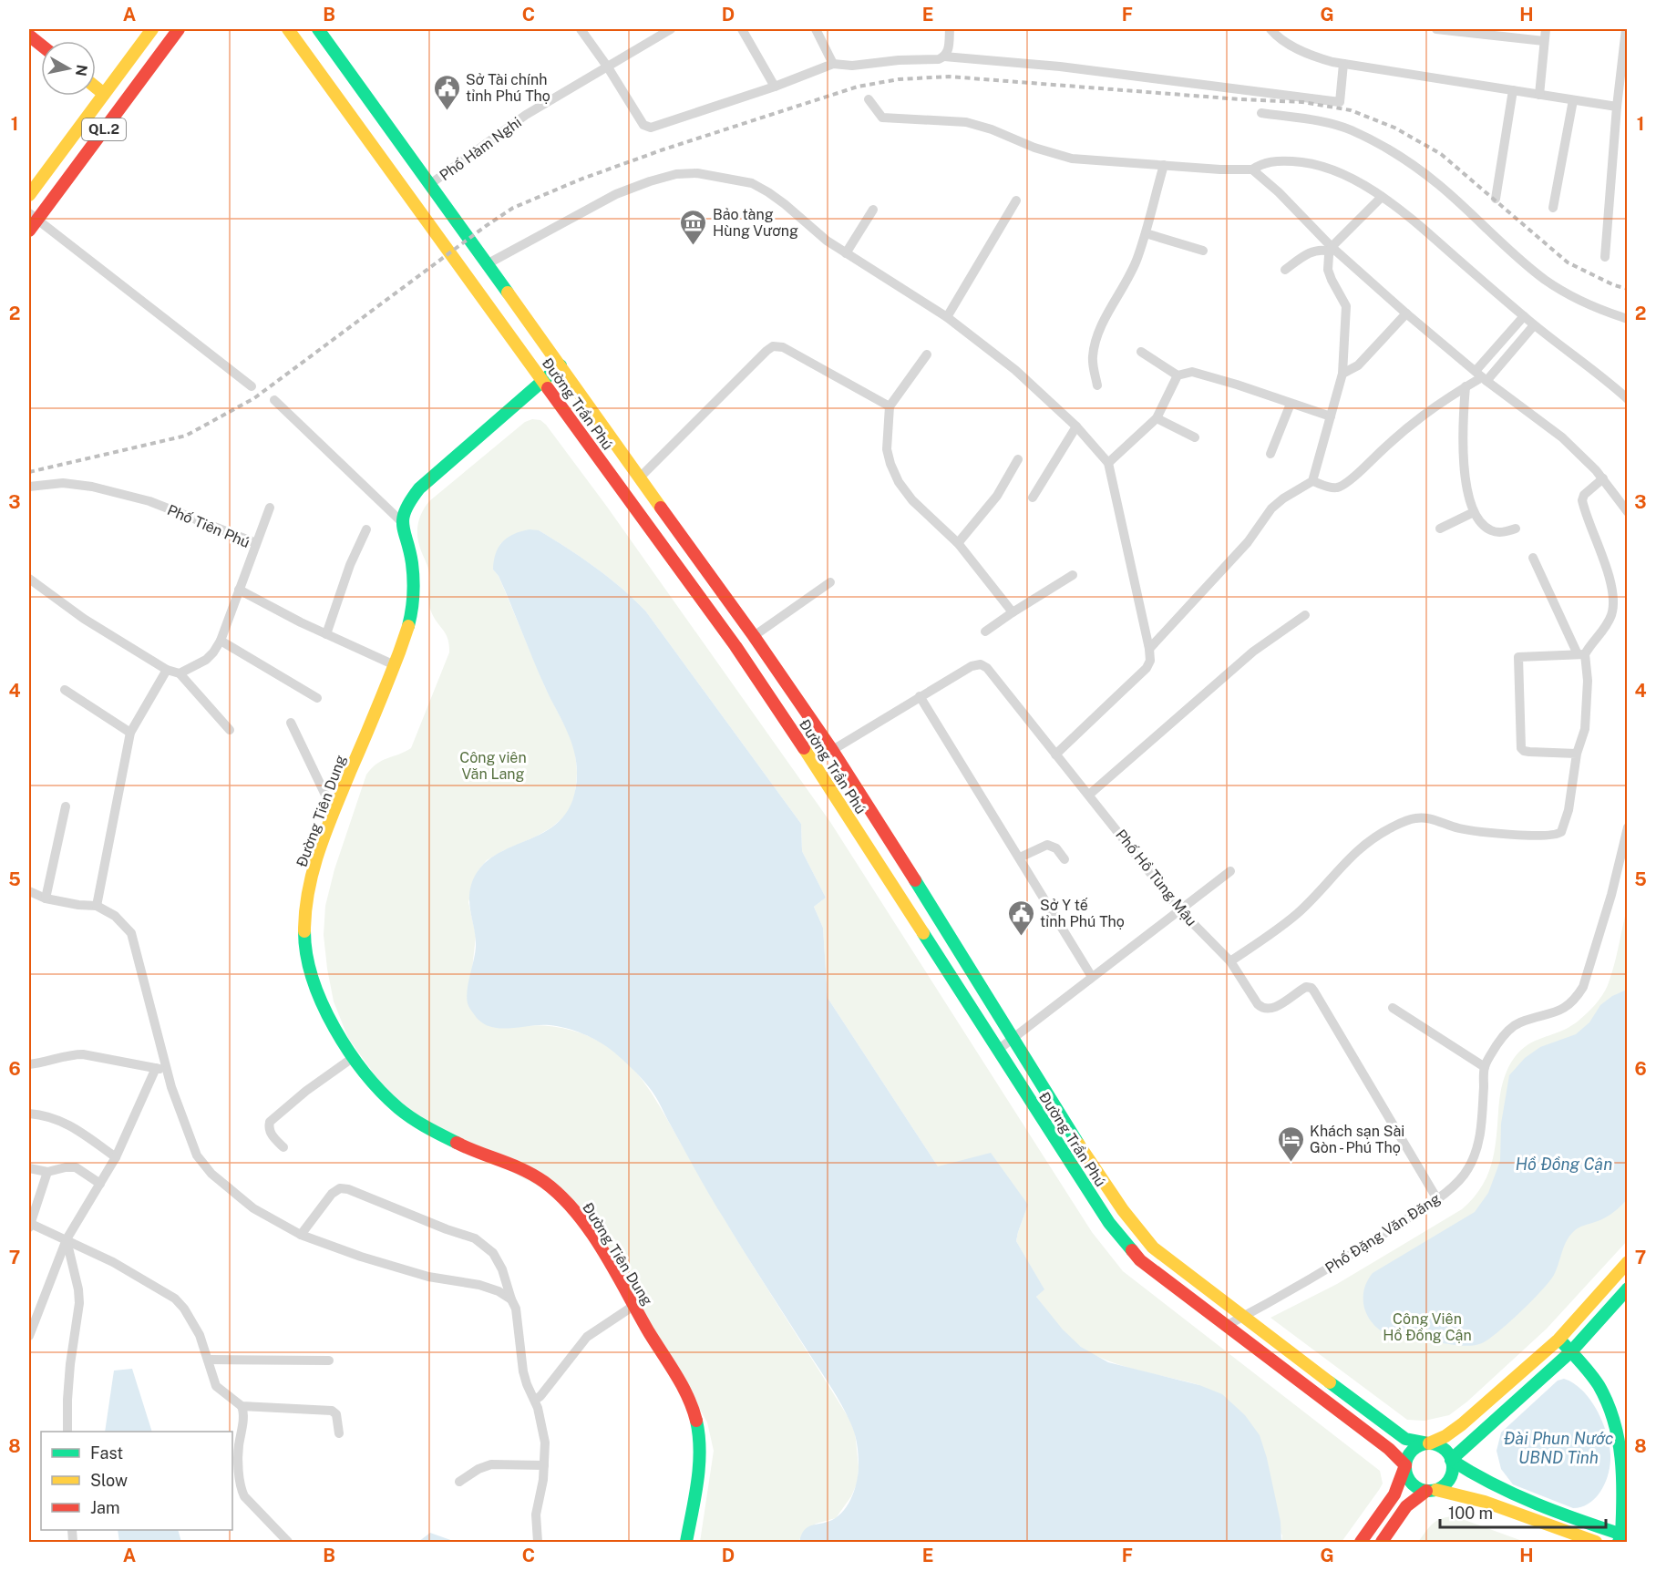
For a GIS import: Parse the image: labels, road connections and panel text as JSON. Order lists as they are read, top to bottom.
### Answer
{
  "streets": {
    "main road": ["QL.2", "Đường Trần Phú", "Đường Tiên Dung"],
    "street": [
      "Phố Hàm Nghi",
      "Phố Tiên Phú",
      "Phố Hồ Tùng Mậu",
      "Phố Đặng Văn Đăng"
    ]
  },
  "crossings": [
    ["Phố Hàm Nghi", "Đường Trần Phú"],
    ["Đường Trần Phú", "Phố Hồ Tùng Mậu"],
    ["Đường Trần Phú", "Phố Đặng Văn Đăng"],
    ["Phố Hồ Tùng Mậu", "Phố Đặng Văn Đăng"]
  ],
  "water": ["Hồ Đồng Cận", "Đài Phun Nước UBND Tỉnh"],
  "parks": ["Công viên Văn Lang", "Công Viên Hồ Đồng Cận"],
  "places": {
    "public building": ["Sở Tài chính tỉnh Phú Thọ", "Sở Y tế tỉnh Phú Thọ"],
    "museum": ["Bảo tàng Hùng Vương"],
    "hotel": ["Khách sạn Sài Gòn - Phú Thọ"]
  },
  "legend": ["Fast", "Slow", "Jam"],
  "scale_bar": "100 m",
  "north": "right",
  "grid": {
    "columns": [
      "A",
      "B",
      "C",
      "D",
      "E",
      "F",
      "G",
      "H"
    ],
    "rows": [
      "1",
      "2",
      "3",
      "4",
      "5",
      "6",
      "7",
      "8"
    ]
  }
}
